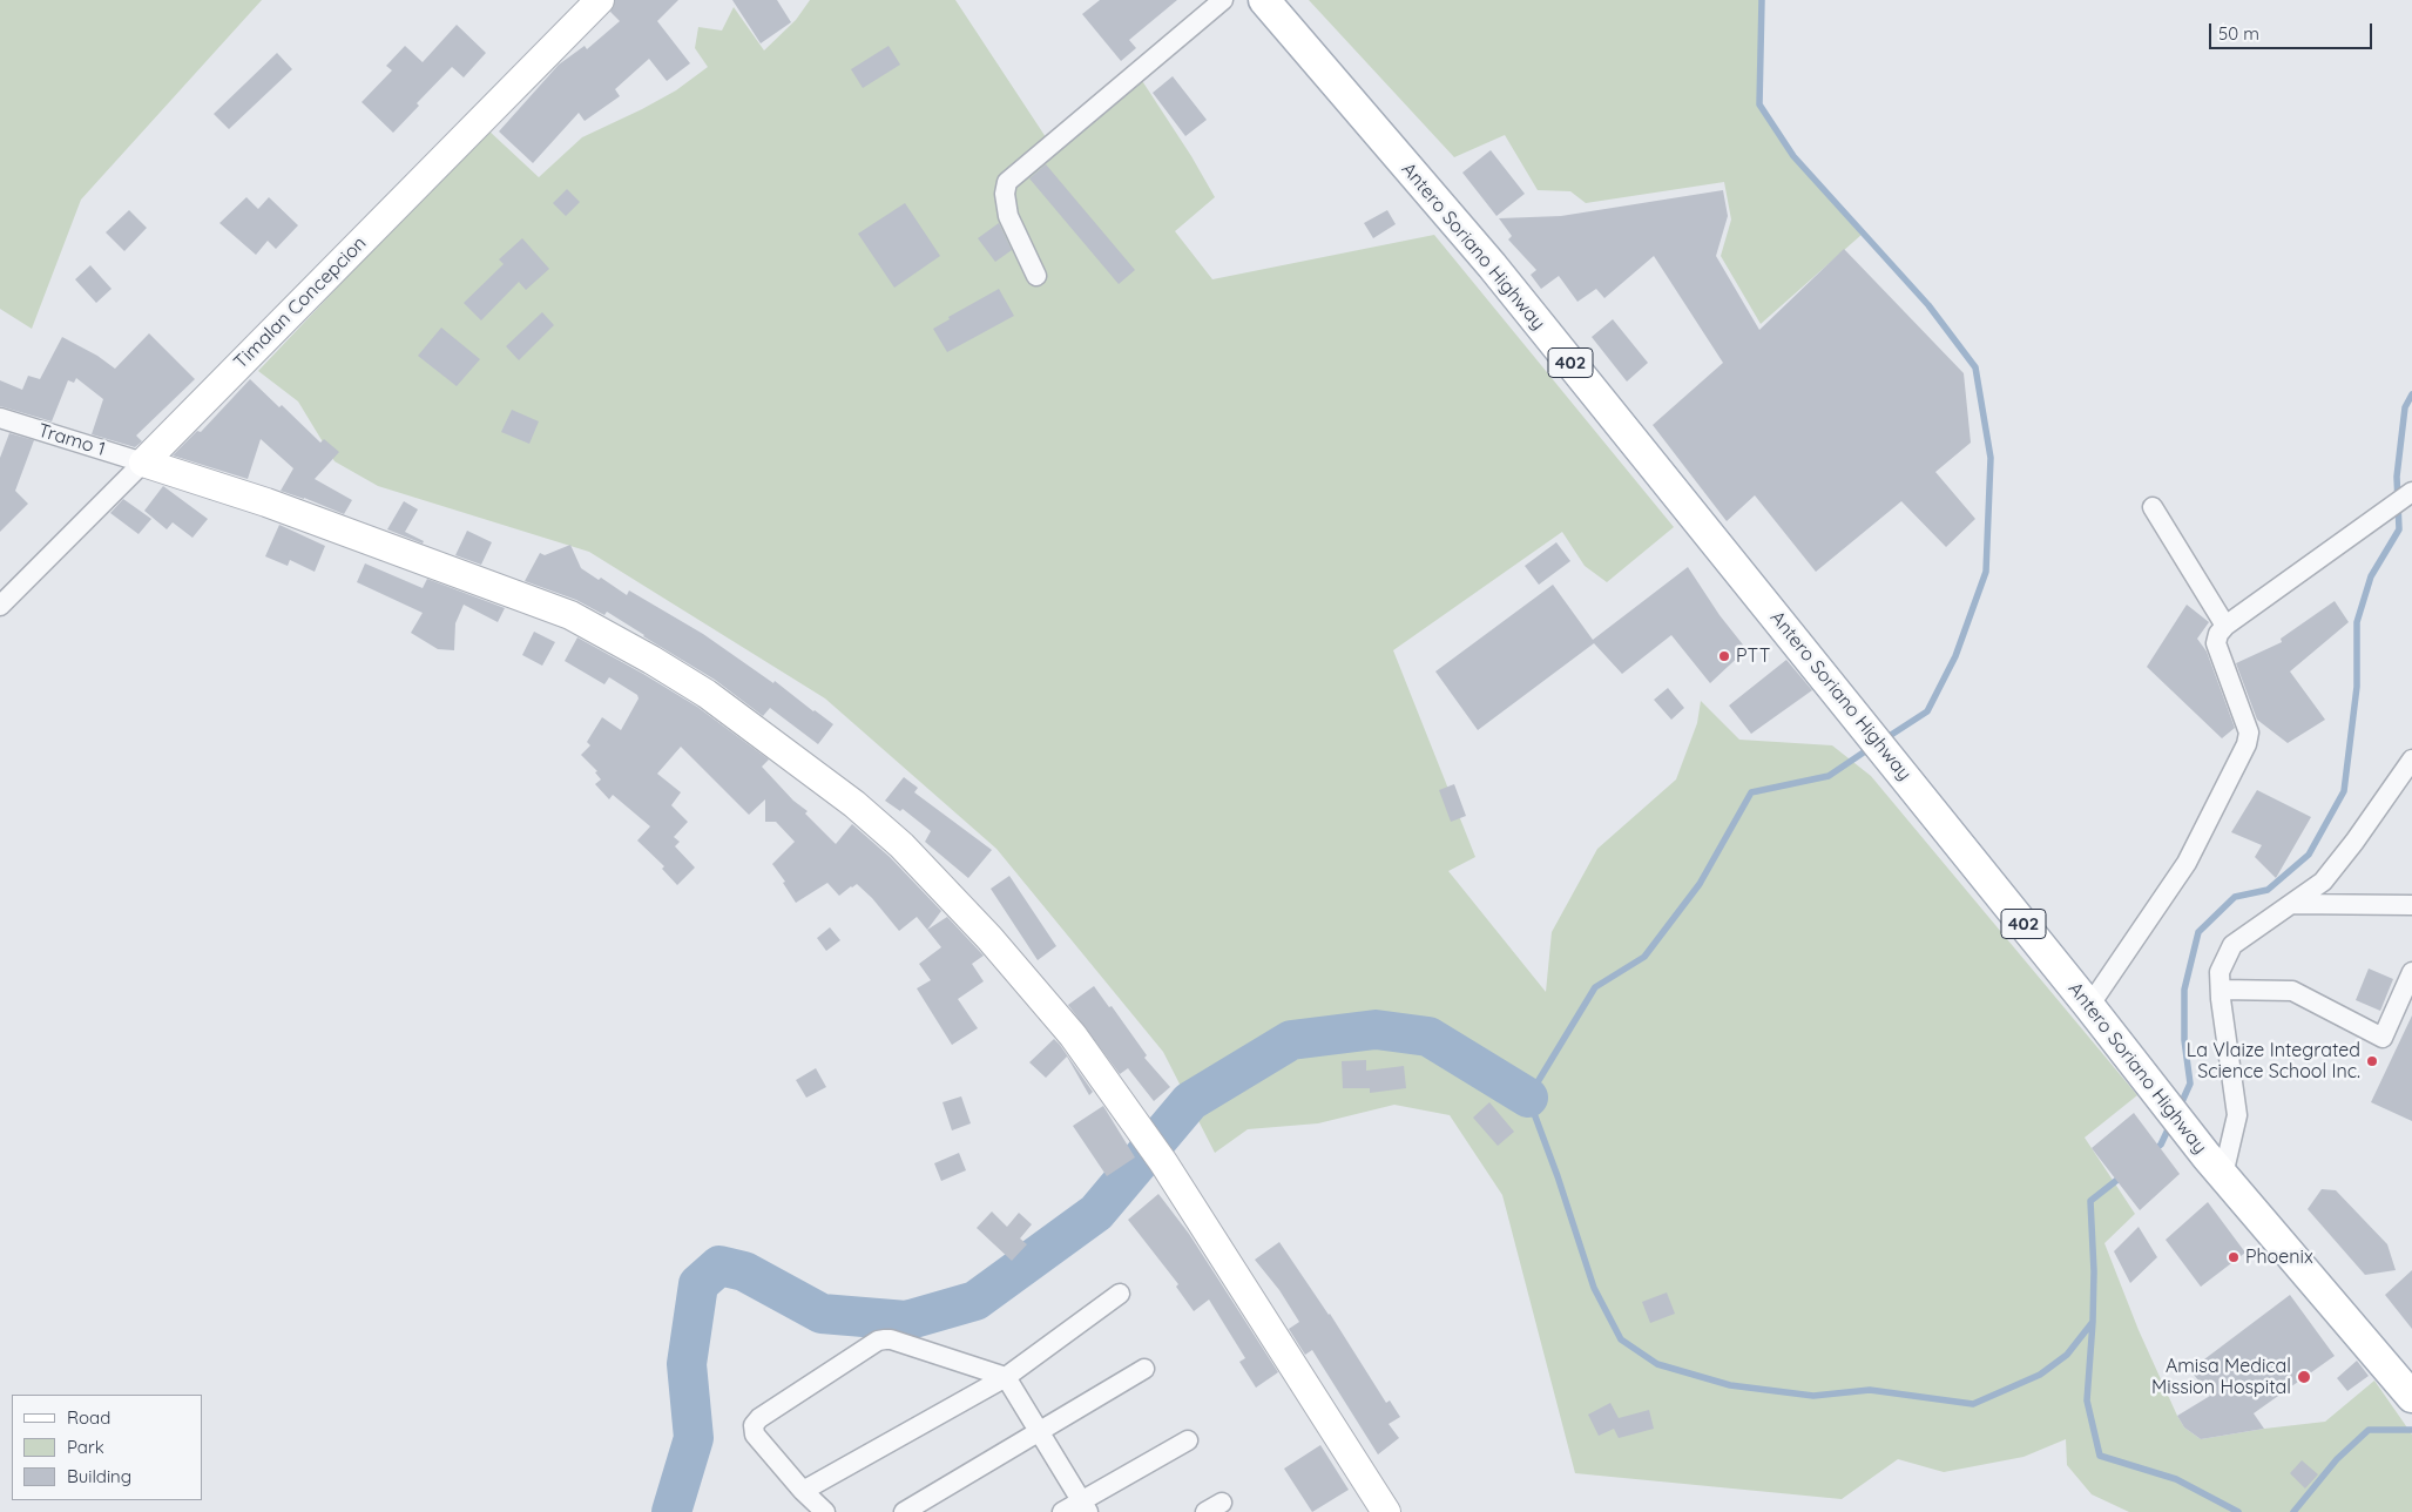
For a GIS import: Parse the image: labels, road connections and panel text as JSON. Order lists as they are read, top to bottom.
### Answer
{
  "streets": {
    "main road": ["Antero Soriano Highway", "402"],
    "street": ["Timalan Concepcion", "Tramo 1"]
  },
  "crossings": [
    ["Timalan Concepcion", "Tramo 1"]
  ],
  "places": [
    "PTT",
    "La Vlaize Integrated Science School Inc.",
    "Phoenix",
    "Amisa Medical Mission Hospital"
  ],
  "legend": ["Road", "Park", "Building"],
  "scale_bar": "50 m"
}
